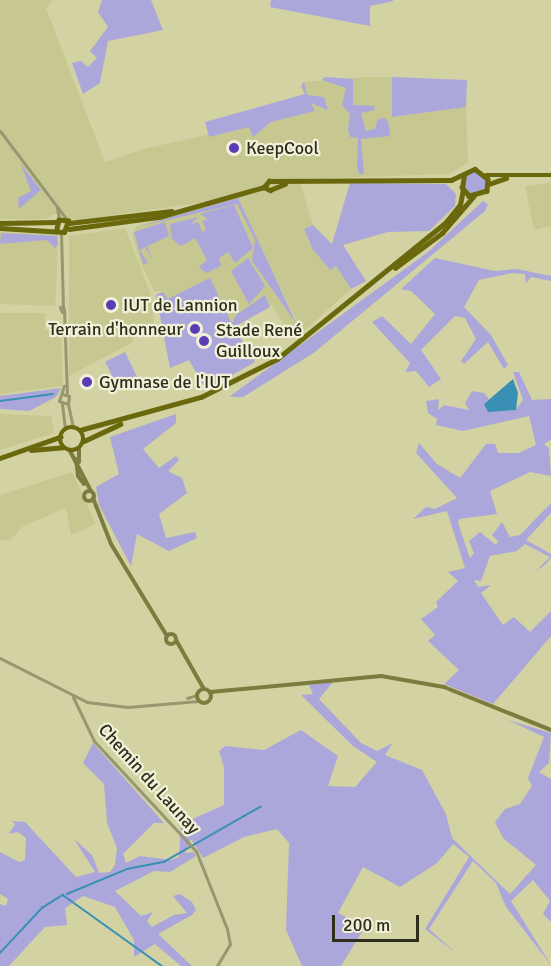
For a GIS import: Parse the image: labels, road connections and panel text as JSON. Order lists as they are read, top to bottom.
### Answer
{
  "streets": {
    "street": ["Chemin du Launay"]
  },
  "places": [
    "KeepCool",
    "IUT de Lannion",
    "Terrain d'honneur",
    "Stade René Guilloux",
    "Gymnase de l'IUT"
  ],
  "scale_bar": "200 m"
}
